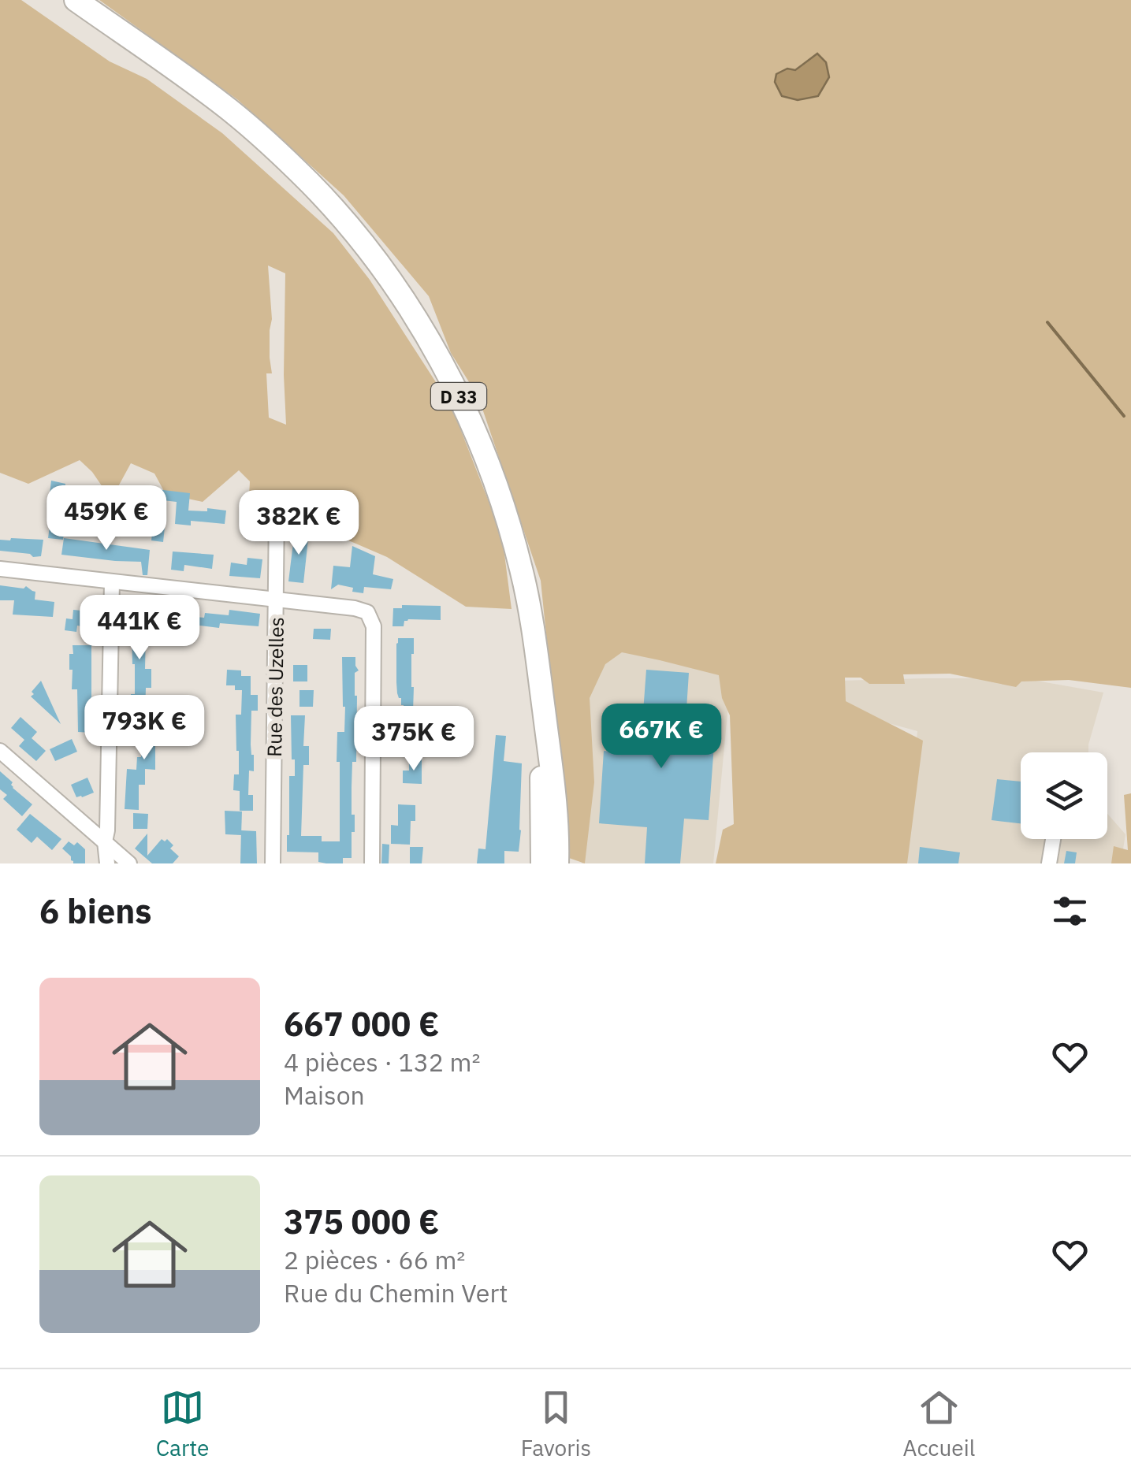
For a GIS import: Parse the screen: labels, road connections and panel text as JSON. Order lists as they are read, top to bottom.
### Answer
{
  "streets": {
    "main road": ["D 33"],
    "street": ["Rue des Uzelles"]
  },
  "page": {
    "price": [
      "459K €",
      "382K €",
      "441K €",
      "793K €",
      "667K €",
      "375K €"
    ],
    "heading": "6 biens",
    "list": [
      {
        "name": "667 000 €",
        "note": "4 pièces · 132 m² · Maison"
      },
      {
        "name": "375 000 €",
        "note": "2 pièces · 66 m² · Rue du Chemin Vert"
      }
    ],
    "tabs": ["Carte", "Favoris", "Accueil"]
  }
}
